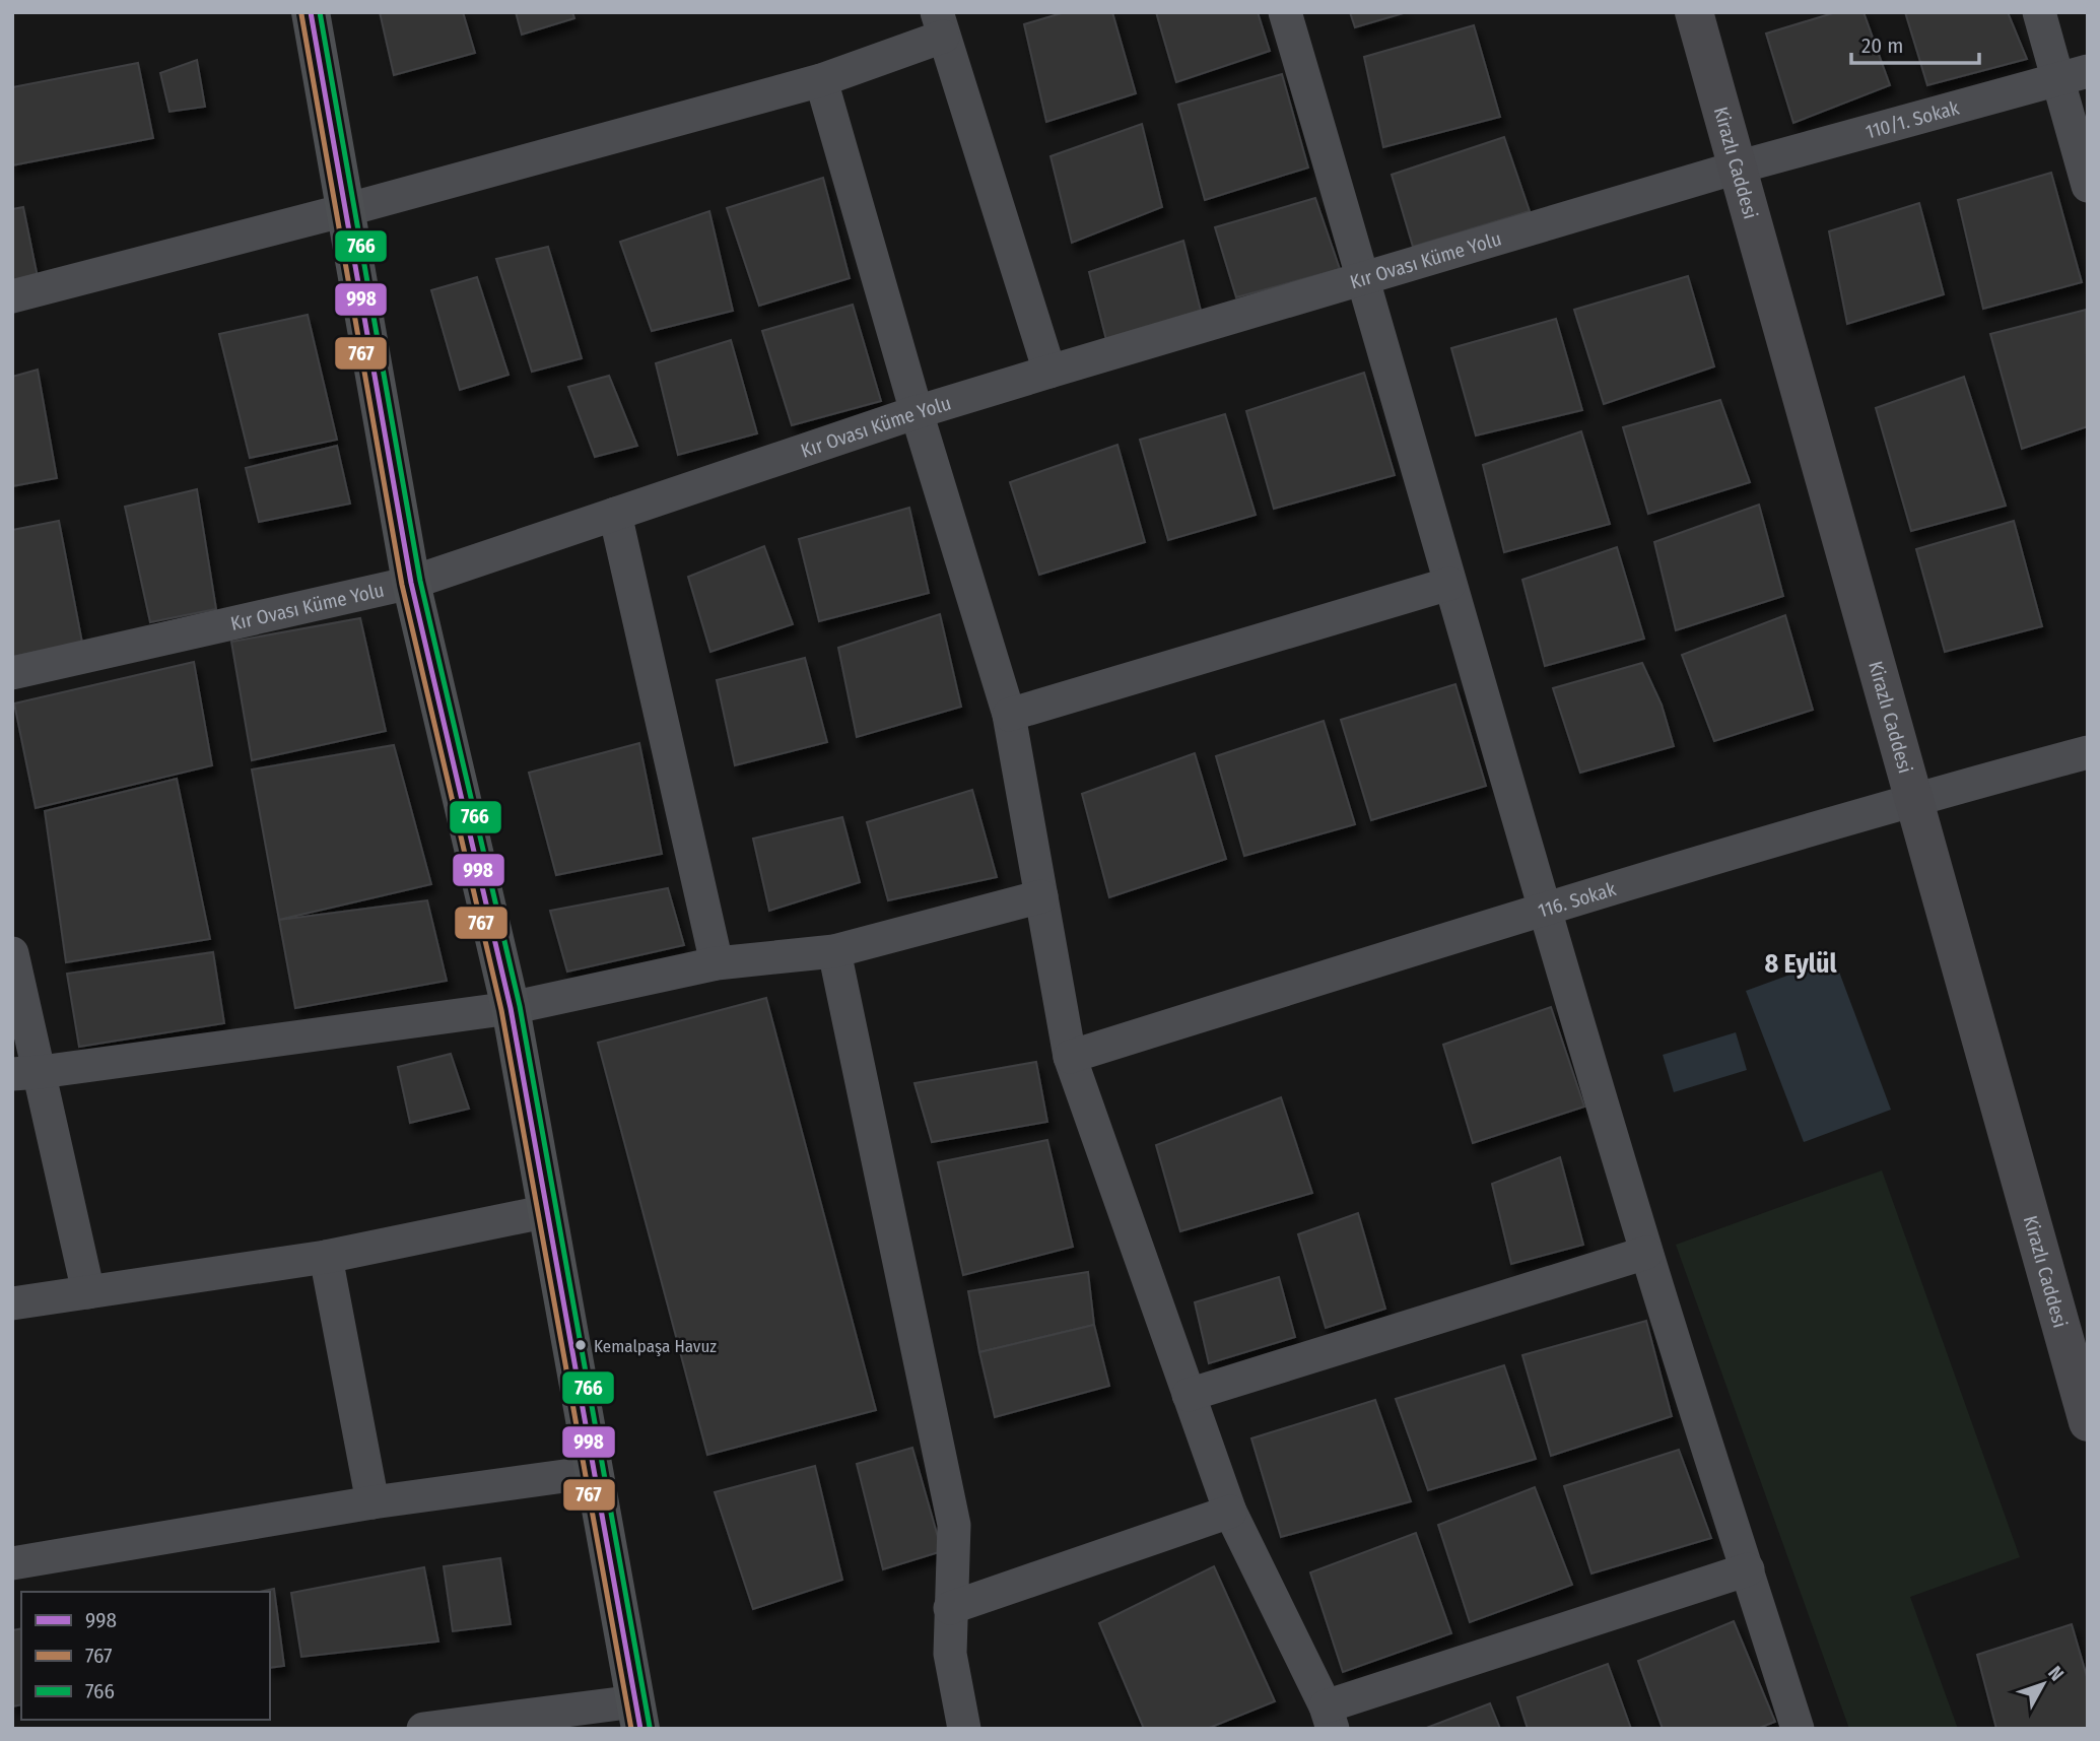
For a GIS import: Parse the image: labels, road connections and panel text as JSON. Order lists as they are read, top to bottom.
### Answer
{
  "streets": {
    "main road": ["Kirazlı Caddesi"],
    "street": ["110/1. Sokak", "Kır Ovası Küme Yolu", "116. Sokak"]
  },
  "crossings": [
    ["110/1. Sokak", "Kirazlı Caddesi"],
    ["110/1. Sokak", "Kır Ovası Küme Yolu"],
    ["Kirazlı Caddesi", "Kır Ovası Küme Yolu"],
    ["Kirazlı Caddesi", "116. Sokak"]
  ],
  "districts": ["8 Eylül"],
  "places": ["Kemalpaşa Havuz"],
  "lines": ["transit line 998", "transit line 766", "transit line 767"],
  "legend": ["998", "767", "766"],
  "scale_bar": "20 m",
  "north": "top right"
}
